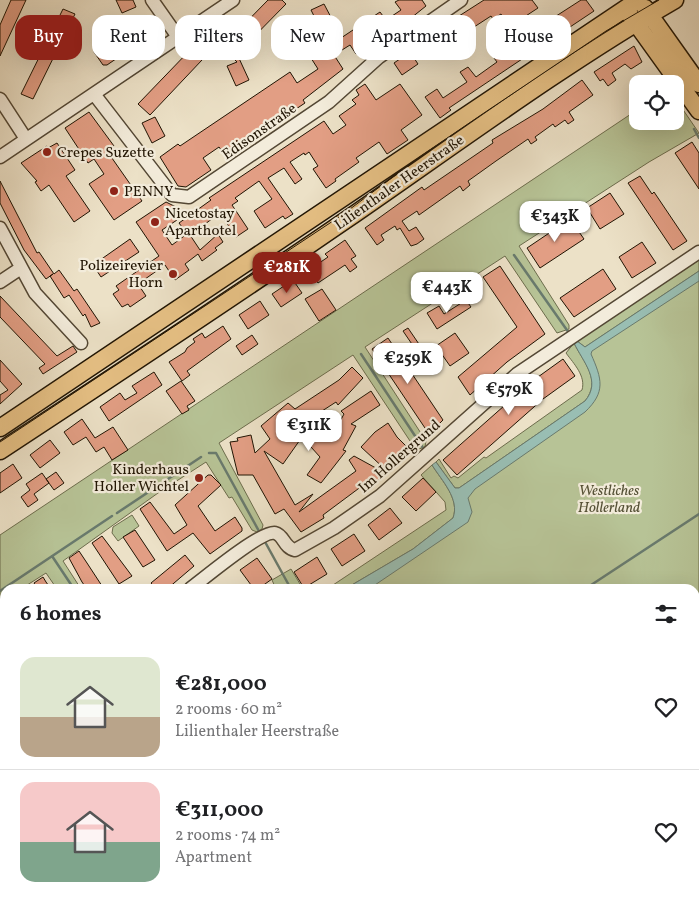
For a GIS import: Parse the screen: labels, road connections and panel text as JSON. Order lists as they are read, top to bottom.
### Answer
{
  "streets": {
    "main road": ["Lilienthaler Heerstraße"],
    "street": ["Edisonstraße", "Im Hollergrund"]
  },
  "parks": ["Westliches Hollerland"],
  "places": [
    "Crepes Suzette",
    "PENNY",
    "Nicetostay Aparthotel",
    "Polizeirevier Horn",
    "Kinderhaus Holler Wichtel"
  ],
  "page": {
    "chip": [
      "Buy",
      "Rent",
      "Filters",
      "New",
      "Apartment",
      "House"
    ],
    "price": [
      "€343K",
      "€281K",
      "€443K",
      "€259K",
      "€579K",
      "€311K"
    ],
    "heading": "6 homes",
    "list": [
      {
        "name": "€281,000",
        "note": "2 rooms · 60 m² · Lilienthaler Heerstraße"
      },
      {
        "name": "€311,000",
        "note": "2 rooms · 74 m² · Apartment"
      }
    ]
  }
}
